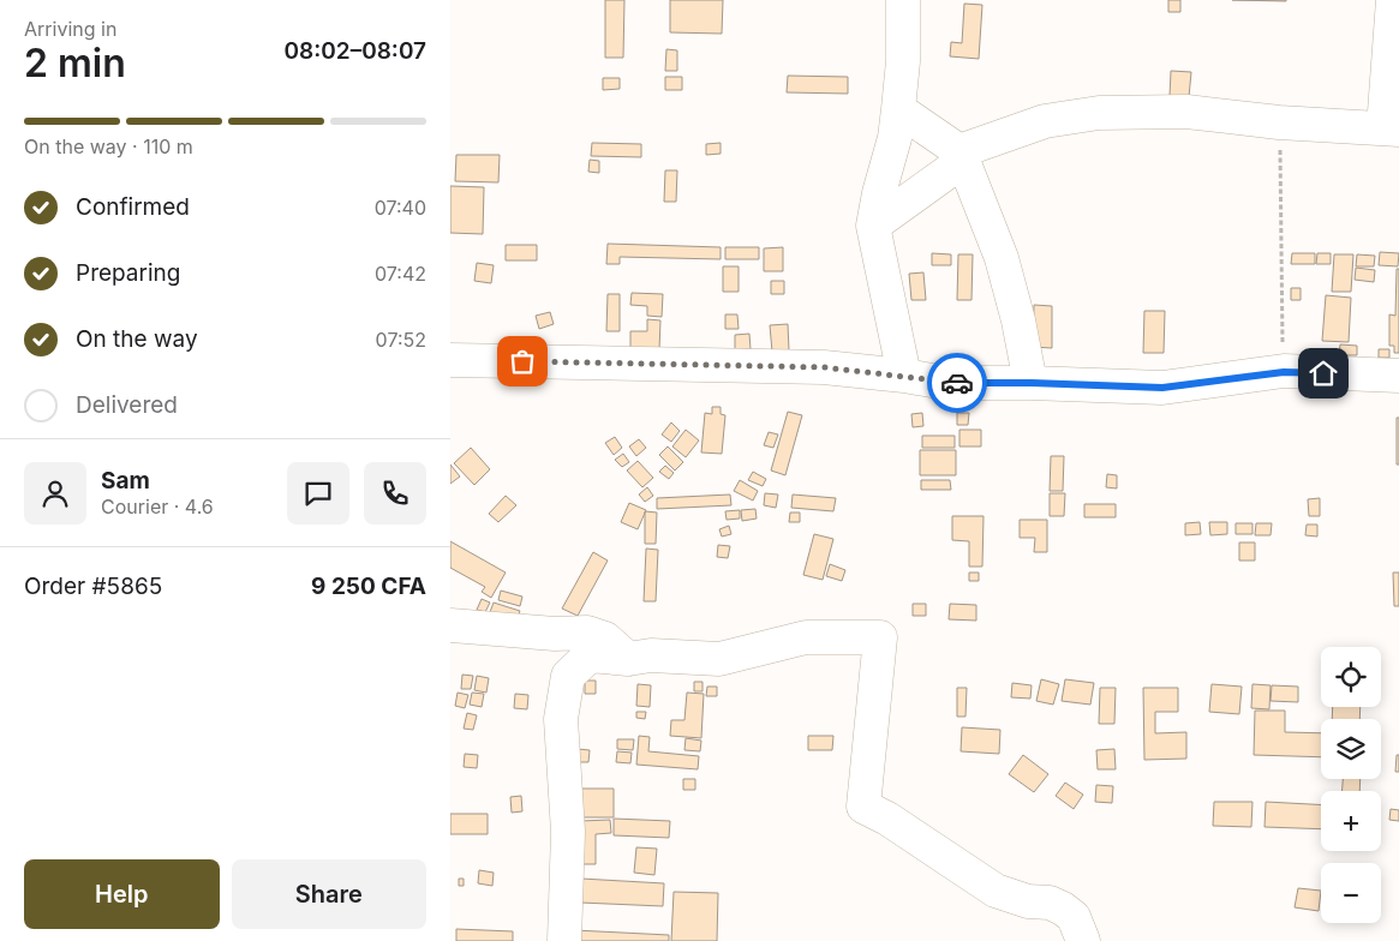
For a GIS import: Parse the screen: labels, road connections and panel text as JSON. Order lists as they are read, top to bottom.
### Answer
{
  "page": {
    "heading": ["2 min", "Arriving in", "08:02–08:07"],
    "panel": [
      "Sam",
      "Courier · 4.6",
      "Order #5865",
      "9 250 CFA"
    ],
    "bar": "On the way · 110 m",
    "list": [
      ["Confirmed", "07:40"],
      ["Preparing", "07:42"],
      ["On the way", "07:52"],
      "Delivered"
    ],
    "map_buttons": ["+", "−"],
    "buttons": ["Help", "Share"]
  }
}
